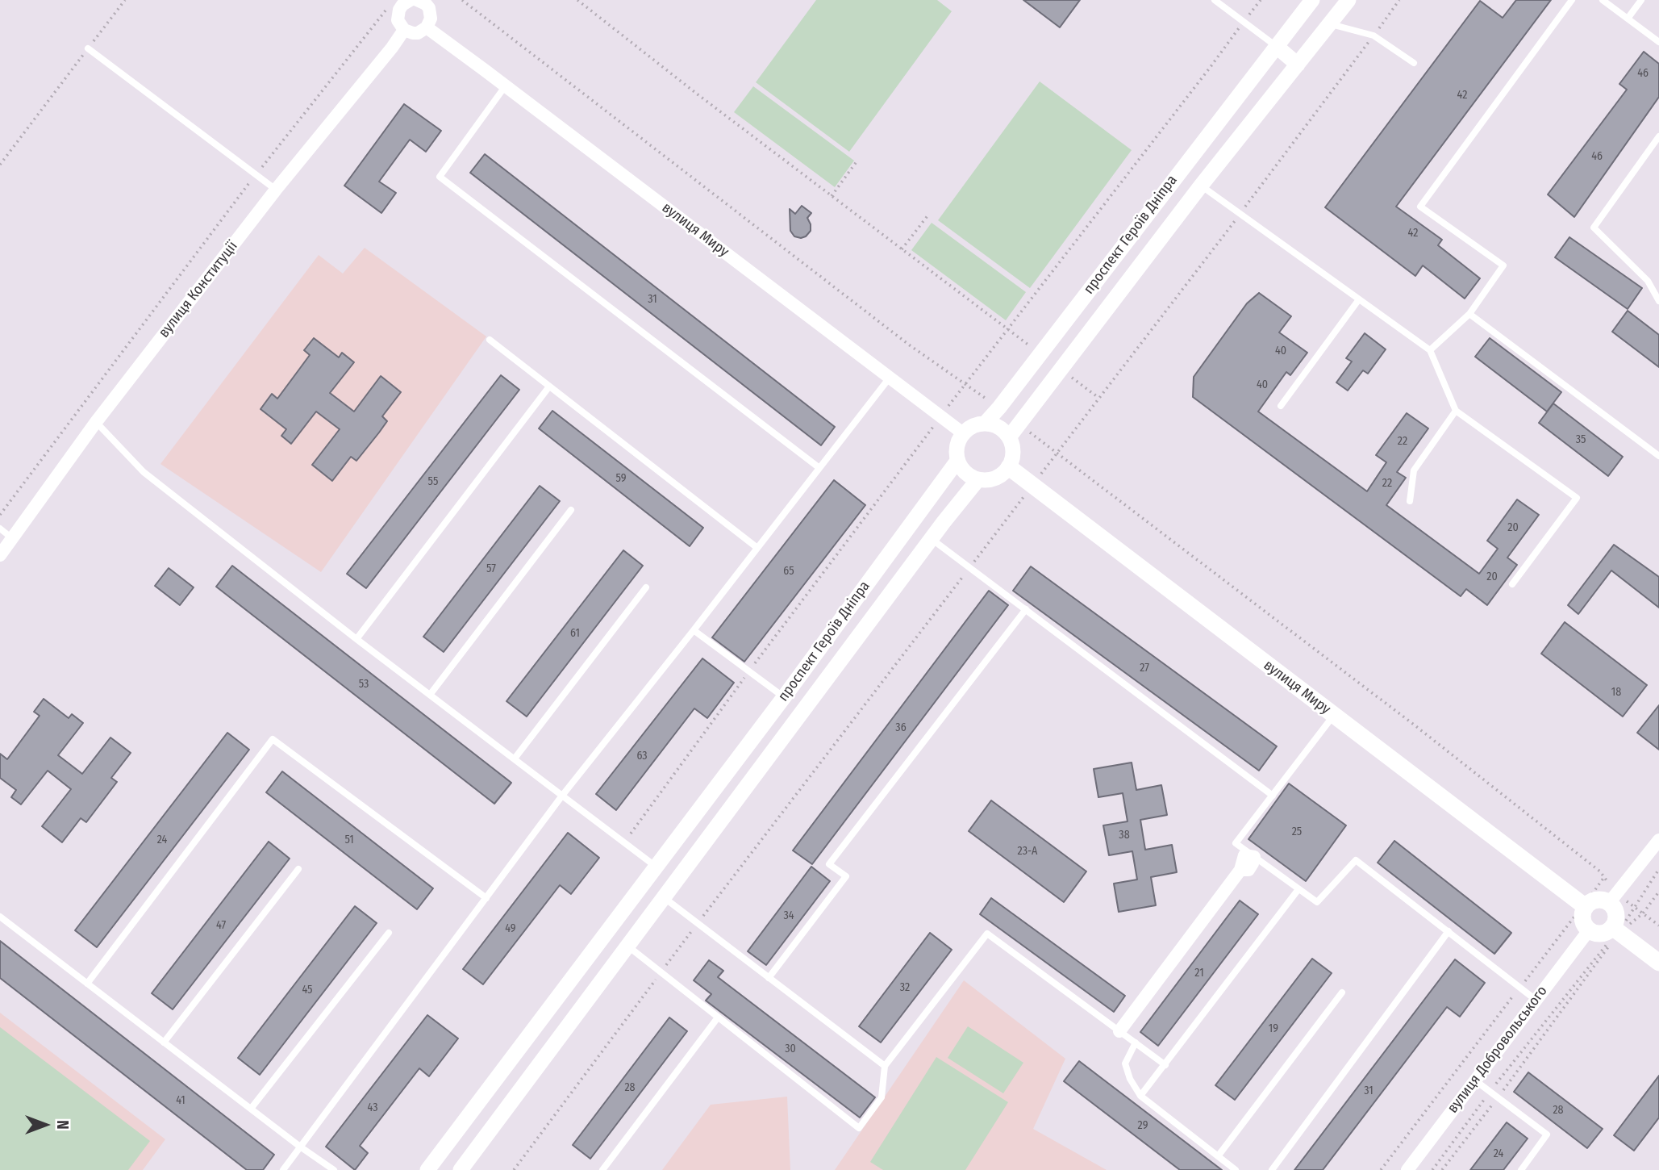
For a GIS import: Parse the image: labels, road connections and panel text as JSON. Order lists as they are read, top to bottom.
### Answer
{
  "streets": {
    "main road": ["вулиця Миру"],
    "street": ["проспект Героїв Дніпра", "вулиця Конституції", "вулиця Добровольського"]
  },
  "crossings": [
    ["вулиця Миру", "проспект Героїв Дніпра"],
    ["вулиця Миру", "вулиця Добровольського"]
  ],
  "house_numbers": [
    "46",
    "42",
    "46",
    "42",
    "31",
    "40",
    "40",
    "35",
    "22",
    "59",
    "55",
    "22",
    "20",
    "57",
    "65",
    "20",
    "61",
    "27",
    "53",
    "18",
    "36",
    "63",
    "25",
    "38",
    "24",
    "51",
    "23-А",
    "34",
    "47",
    "49",
    "21",
    "32",
    "45",
    "19",
    "30",
    "28",
    "31",
    "41",
    "43",
    "28",
    "29",
    "24"
  ],
  "north": "right"
}
